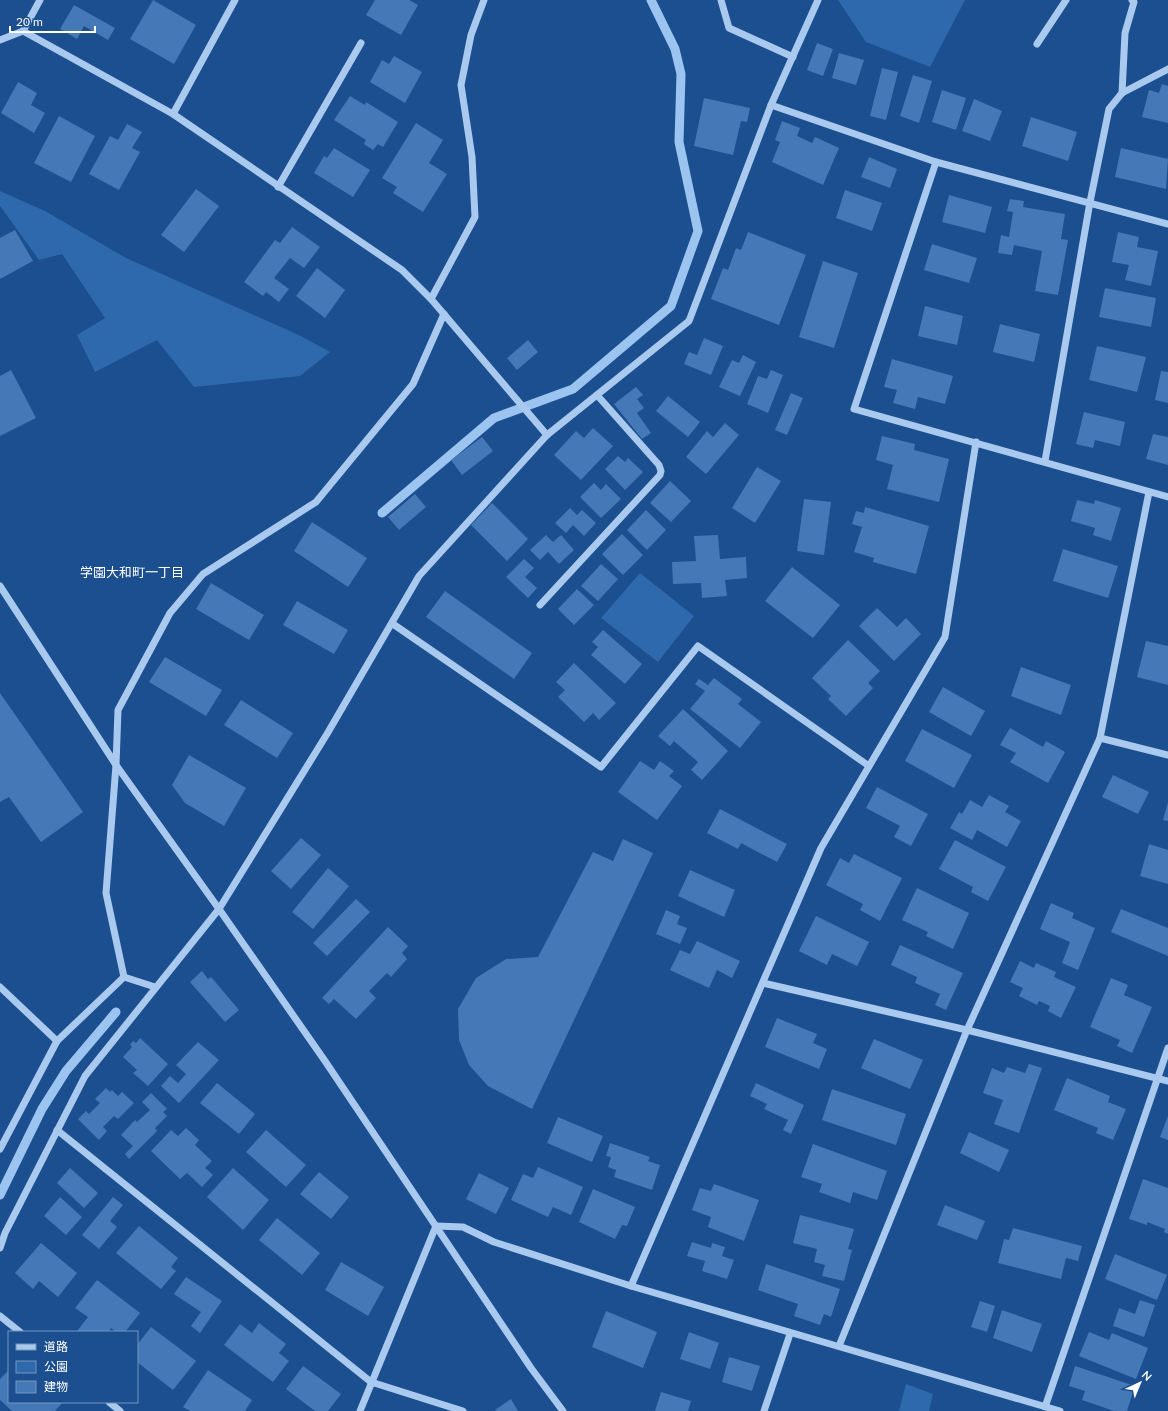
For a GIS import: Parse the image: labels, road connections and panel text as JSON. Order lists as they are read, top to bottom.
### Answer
{
  "districts": ["学園大和町一丁目"],
  "legend": ["道路", "公園", "建物"],
  "scale_bar": "20 m",
  "north": "top right"
}
